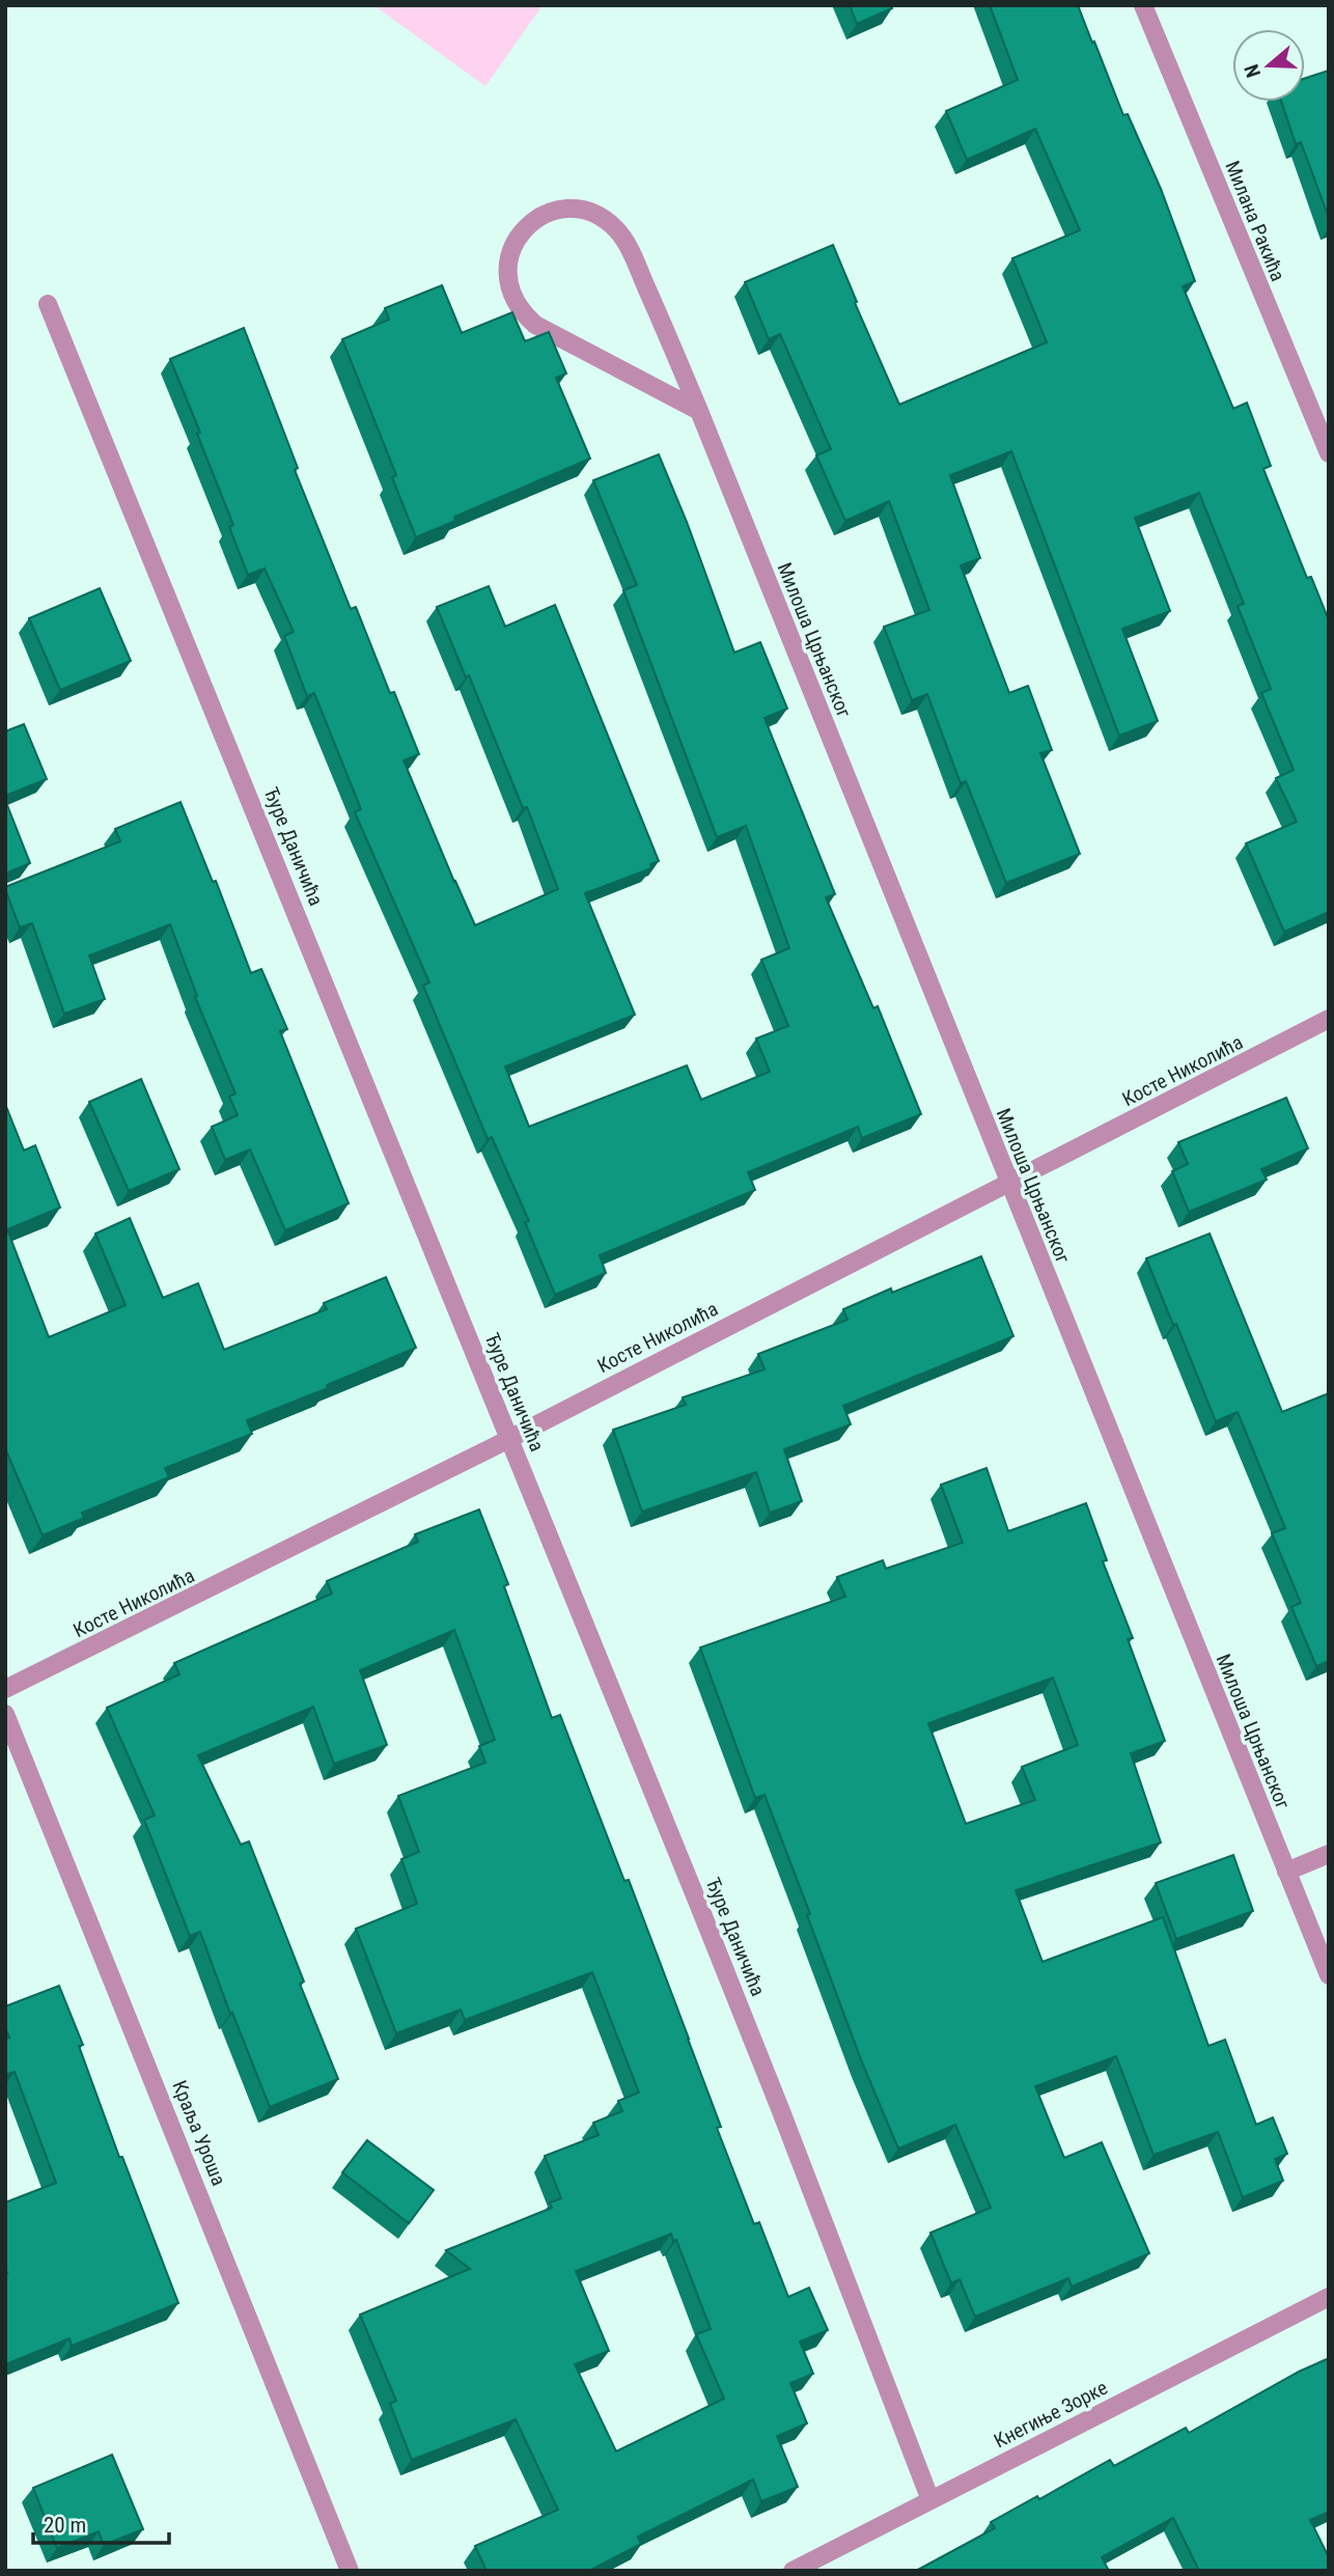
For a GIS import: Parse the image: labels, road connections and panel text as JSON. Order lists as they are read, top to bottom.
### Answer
{
  "streets": {
    "street": [
      "Милана Ракића",
      "Милоша Црњанског",
      "Ђуре Даничића",
      "Косте Николића",
      "Краља Уроша",
      "Кнегиње Зорке"
    ]
  },
  "crossings": [
    ["Милоша Црњанског", "Косте Николића"],
    ["Ђуре Даничића", "Косте Николића"],
    ["Ђуре Даничића", "Кнегиње Зорке"]
  ],
  "scale_bar": "20 m",
  "north": "left"
}
